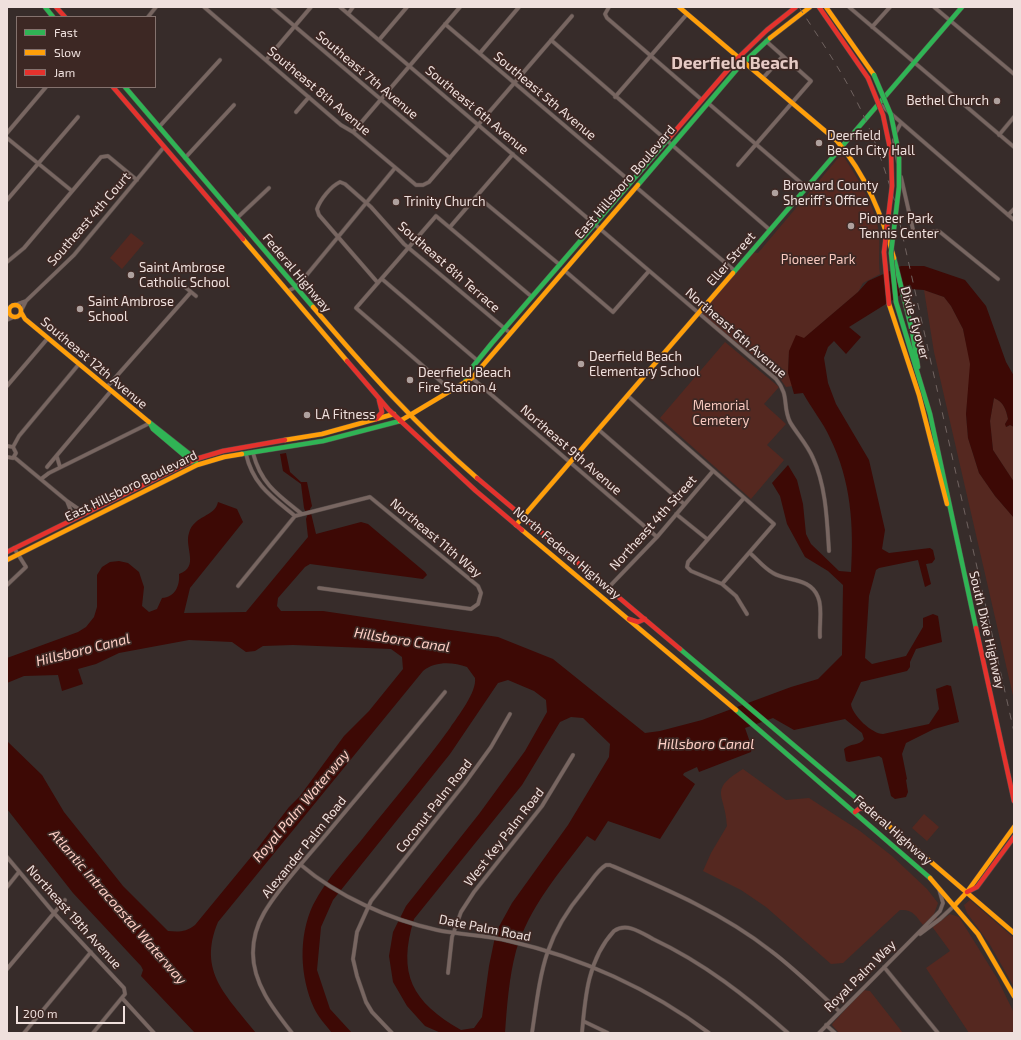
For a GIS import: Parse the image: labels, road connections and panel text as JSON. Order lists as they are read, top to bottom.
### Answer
{
  "streets": {
    "main road": [
      "East Hillsboro Boulevard",
      "Eller Street",
      "Federal Highway",
      "Dixie Flyover",
      "Southeast 12th Avenue",
      "North Federal Highway",
      "South Dixie Highway",
      "Royal Palm Way"
    ],
    "street": [
      "Southeast 7th Avenue",
      "Southeast 8th Avenue",
      "Southeast 5th Avenue",
      "Southeast 6th Avenue",
      "Southeast 4th Court",
      "Southeast 8th Terrace",
      "Northeast 6th Avenue",
      "Northeast 9th Avenue",
      "Northeast 4th Street",
      "Northeast 11th Way",
      "Coconut Palm Road",
      "West Key Palm Road",
      "Alexander Palm Road",
      "Northeast 19th Avenue",
      "Date Palm Road"
    ]
  },
  "crossings": [
    ["Southeast 7th Avenue", "Southeast 8th Avenue"],
    ["Southeast 5th Avenue", "East Hillsboro Boulevard"],
    ["Southeast 6th Avenue", "East Hillsboro Boulevard"],
    ["Southeast 6th Avenue", "Northeast 6th Avenue"],
    ["East Hillsboro Boulevard", "Southeast 8th Terrace"],
    ["East Hillsboro Boulevard", "Federal Highway"],
    ["East Hillsboro Boulevard", "Northeast 6th Avenue"],
    ["East Hillsboro Boulevard", "Southeast 12th Avenue"],
    ["East Hillsboro Boulevard", "Northeast 9th Avenue"],
    ["East Hillsboro Boulevard", "North Federal Highway"],
    ["Southeast 4th Court", "Federal Highway"],
    ["Southeast 4th Court", "Southeast 12th Avenue"],
    ["Eller Street", "Northeast 6th Avenue"],
    ["Eller Street", "Northeast 9th Avenue"],
    ["Eller Street", "North Federal Highway"],
    ["Federal Highway", "North Federal Highway"],
    ["Federal Highway", "Royal Palm Way"],
    ["Dixie Flyover", "South Dixie Highway"],
    ["Northeast 9th Avenue", "Northeast 4th Street"],
    ["Northeast 4th Street", "North Federal Highway"],
    ["Coconut Palm Road", "Date Palm Road"],
    ["West Key Palm Road", "Date Palm Road"],
    ["Alexander Palm Road", "Date Palm Road"]
  ],
  "districts": ["Deerfield Beach"],
  "water": ["Hillsboro Canal", "Royal Palm Waterway", "Atlantic Intracoastal Waterway"],
  "parks": ["Pioneer Park", "Memorial Cemetery"],
  "places": [
    "Bethel Church",
    "Deerfield Beach City Hall",
    "Broward County Sheriff's Office",
    "Trinity Church",
    "Pioneer Park Tennis Center",
    "Saint Ambrose Catholic School",
    "Saint Ambrose School",
    "Deerfield Beach Elementary School",
    "Deerfield Beach Fire Station 4",
    "LA Fitness"
  ],
  "legend": ["Fast", "Slow", "Jam"],
  "scale_bar": "200 m"
}
